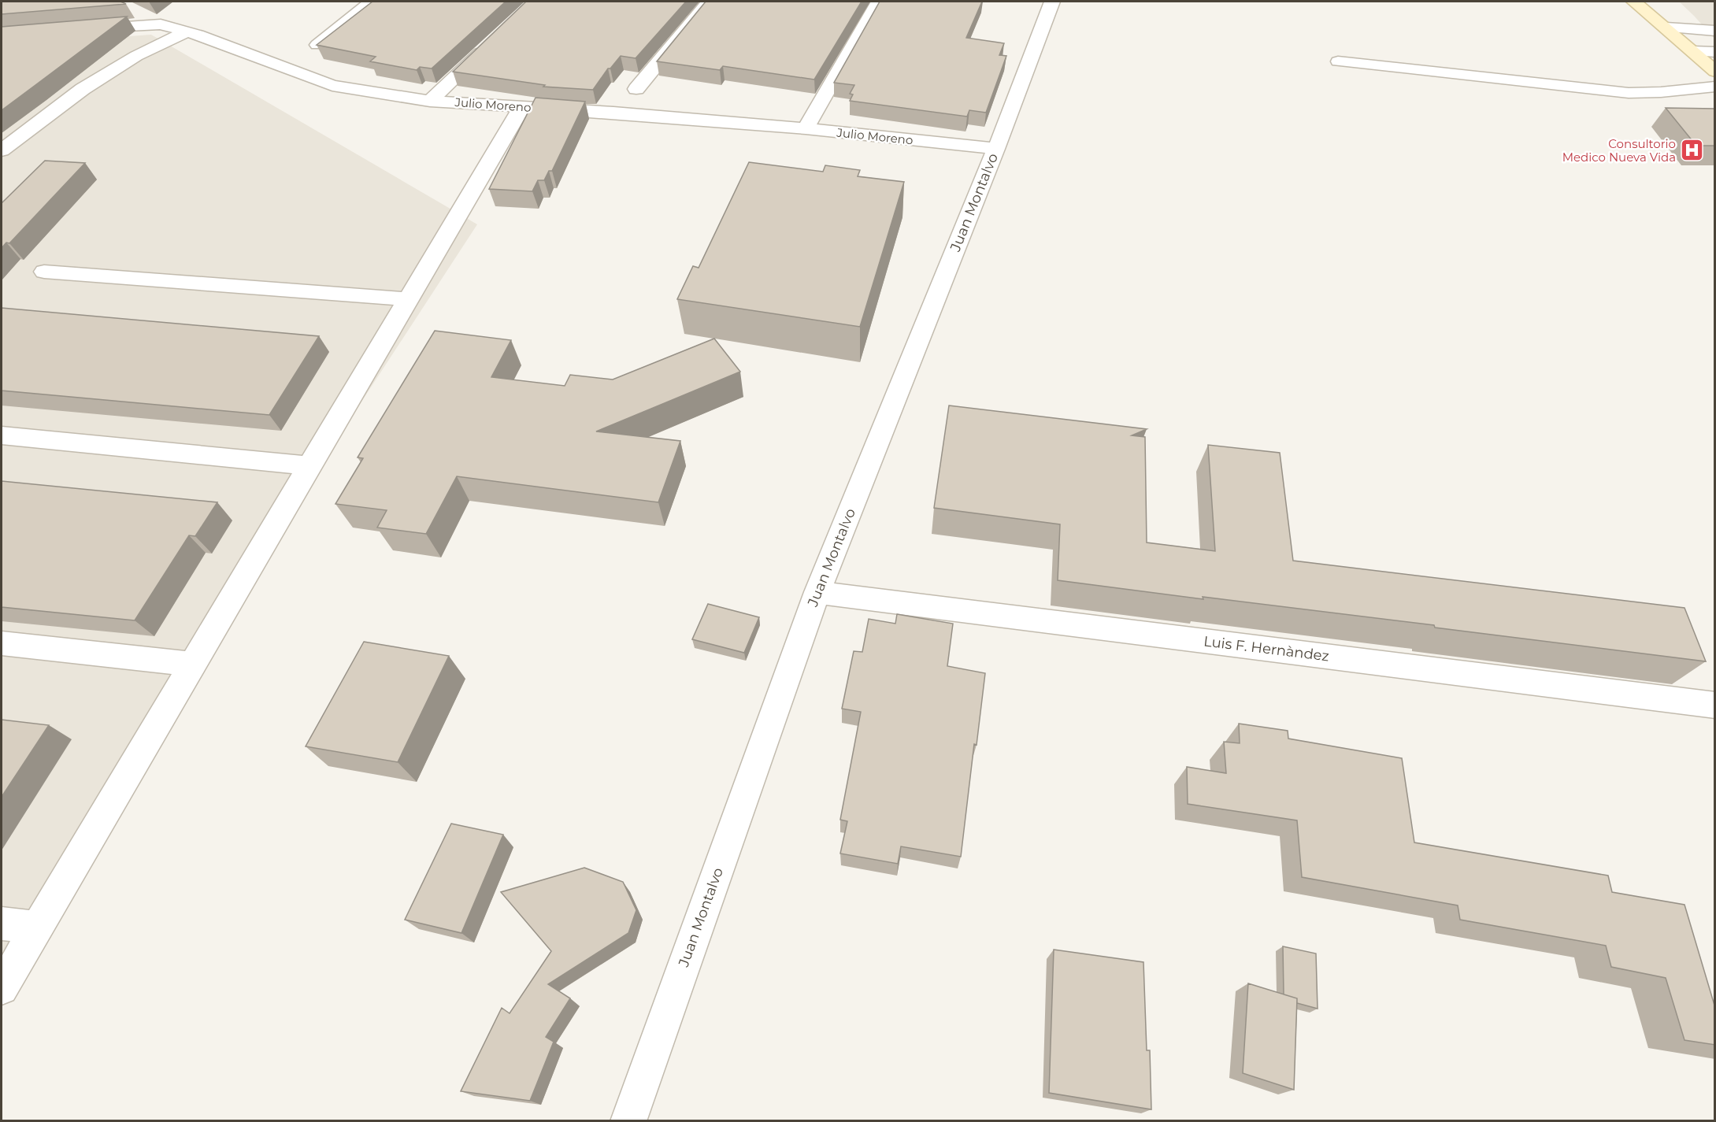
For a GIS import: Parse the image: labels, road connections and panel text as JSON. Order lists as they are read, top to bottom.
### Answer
{
  "streets": {
    "street": ["Julio Moreno", "Juan Montalvo", "Luis F. Hernàndez"]
  },
  "crossings": [
    ["Julio Moreno", "Juan Montalvo"],
    ["Juan Montalvo", "Luis F. Hernàndez"]
  ],
  "places": {
    "hospital": ["Consultorio Medico Nueva Vida"]
  }
}
